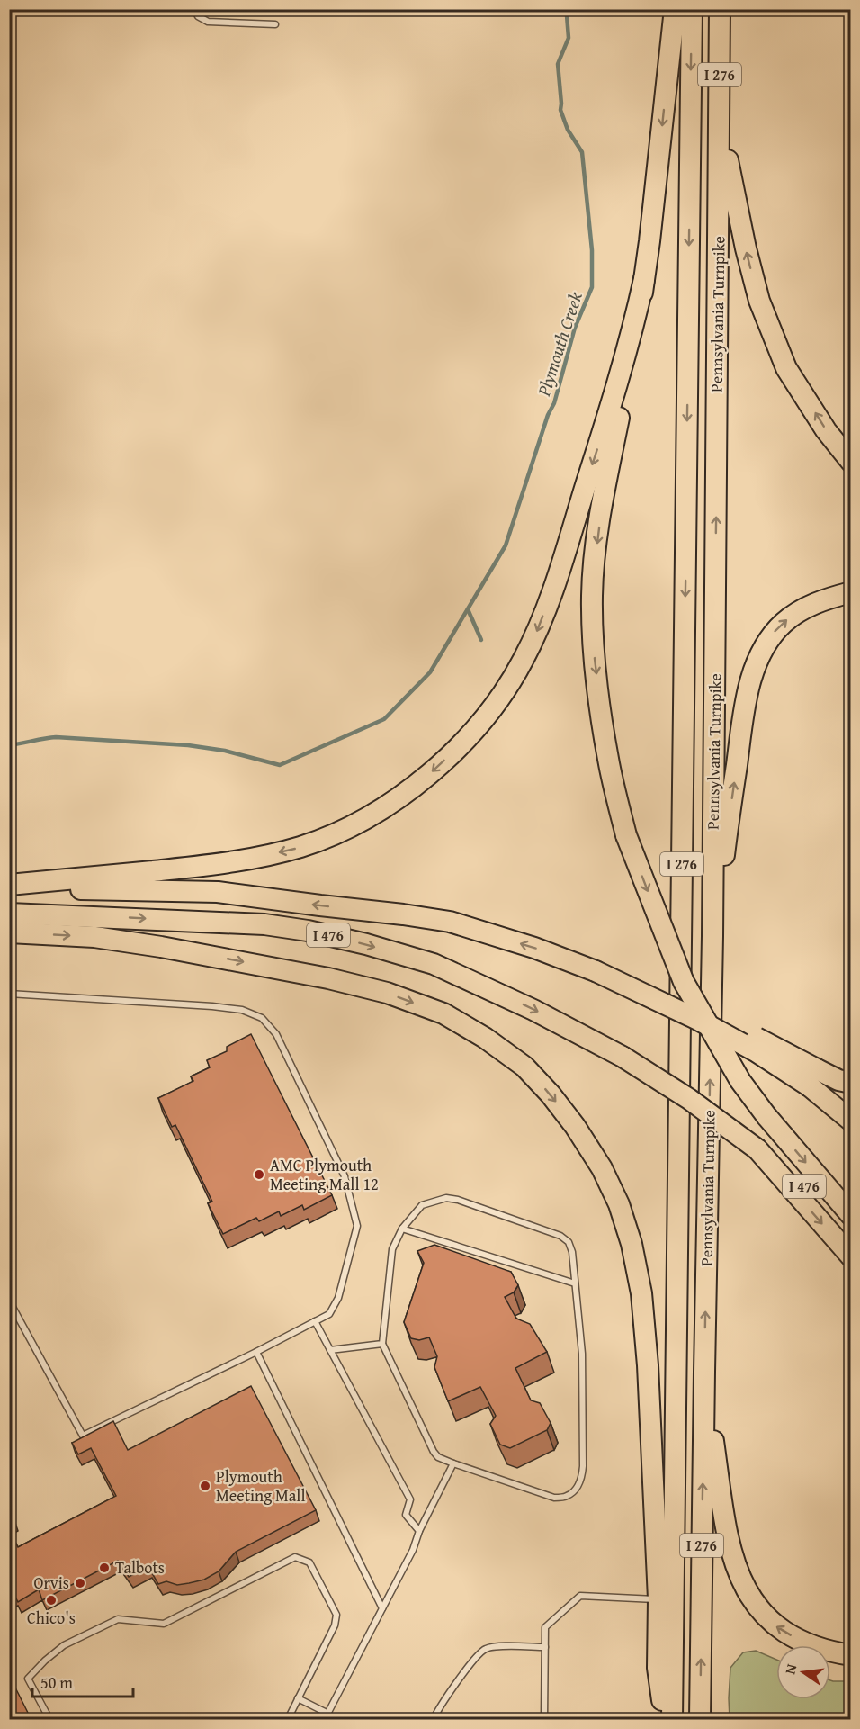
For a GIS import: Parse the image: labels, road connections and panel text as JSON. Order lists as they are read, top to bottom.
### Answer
{
  "streets": {
    "highway": ["I 276", "Pennsylvania Turnpike", "I 476"]
  },
  "water": ["Plymouth Creek"],
  "places": [
    "AMC Plymouth Meeting Mall 12",
    "Plymouth Meeting Mall",
    "Talbots",
    "Orvis",
    "Chico's"
  ],
  "scale_bar": "50 m",
  "north": "left"
}
